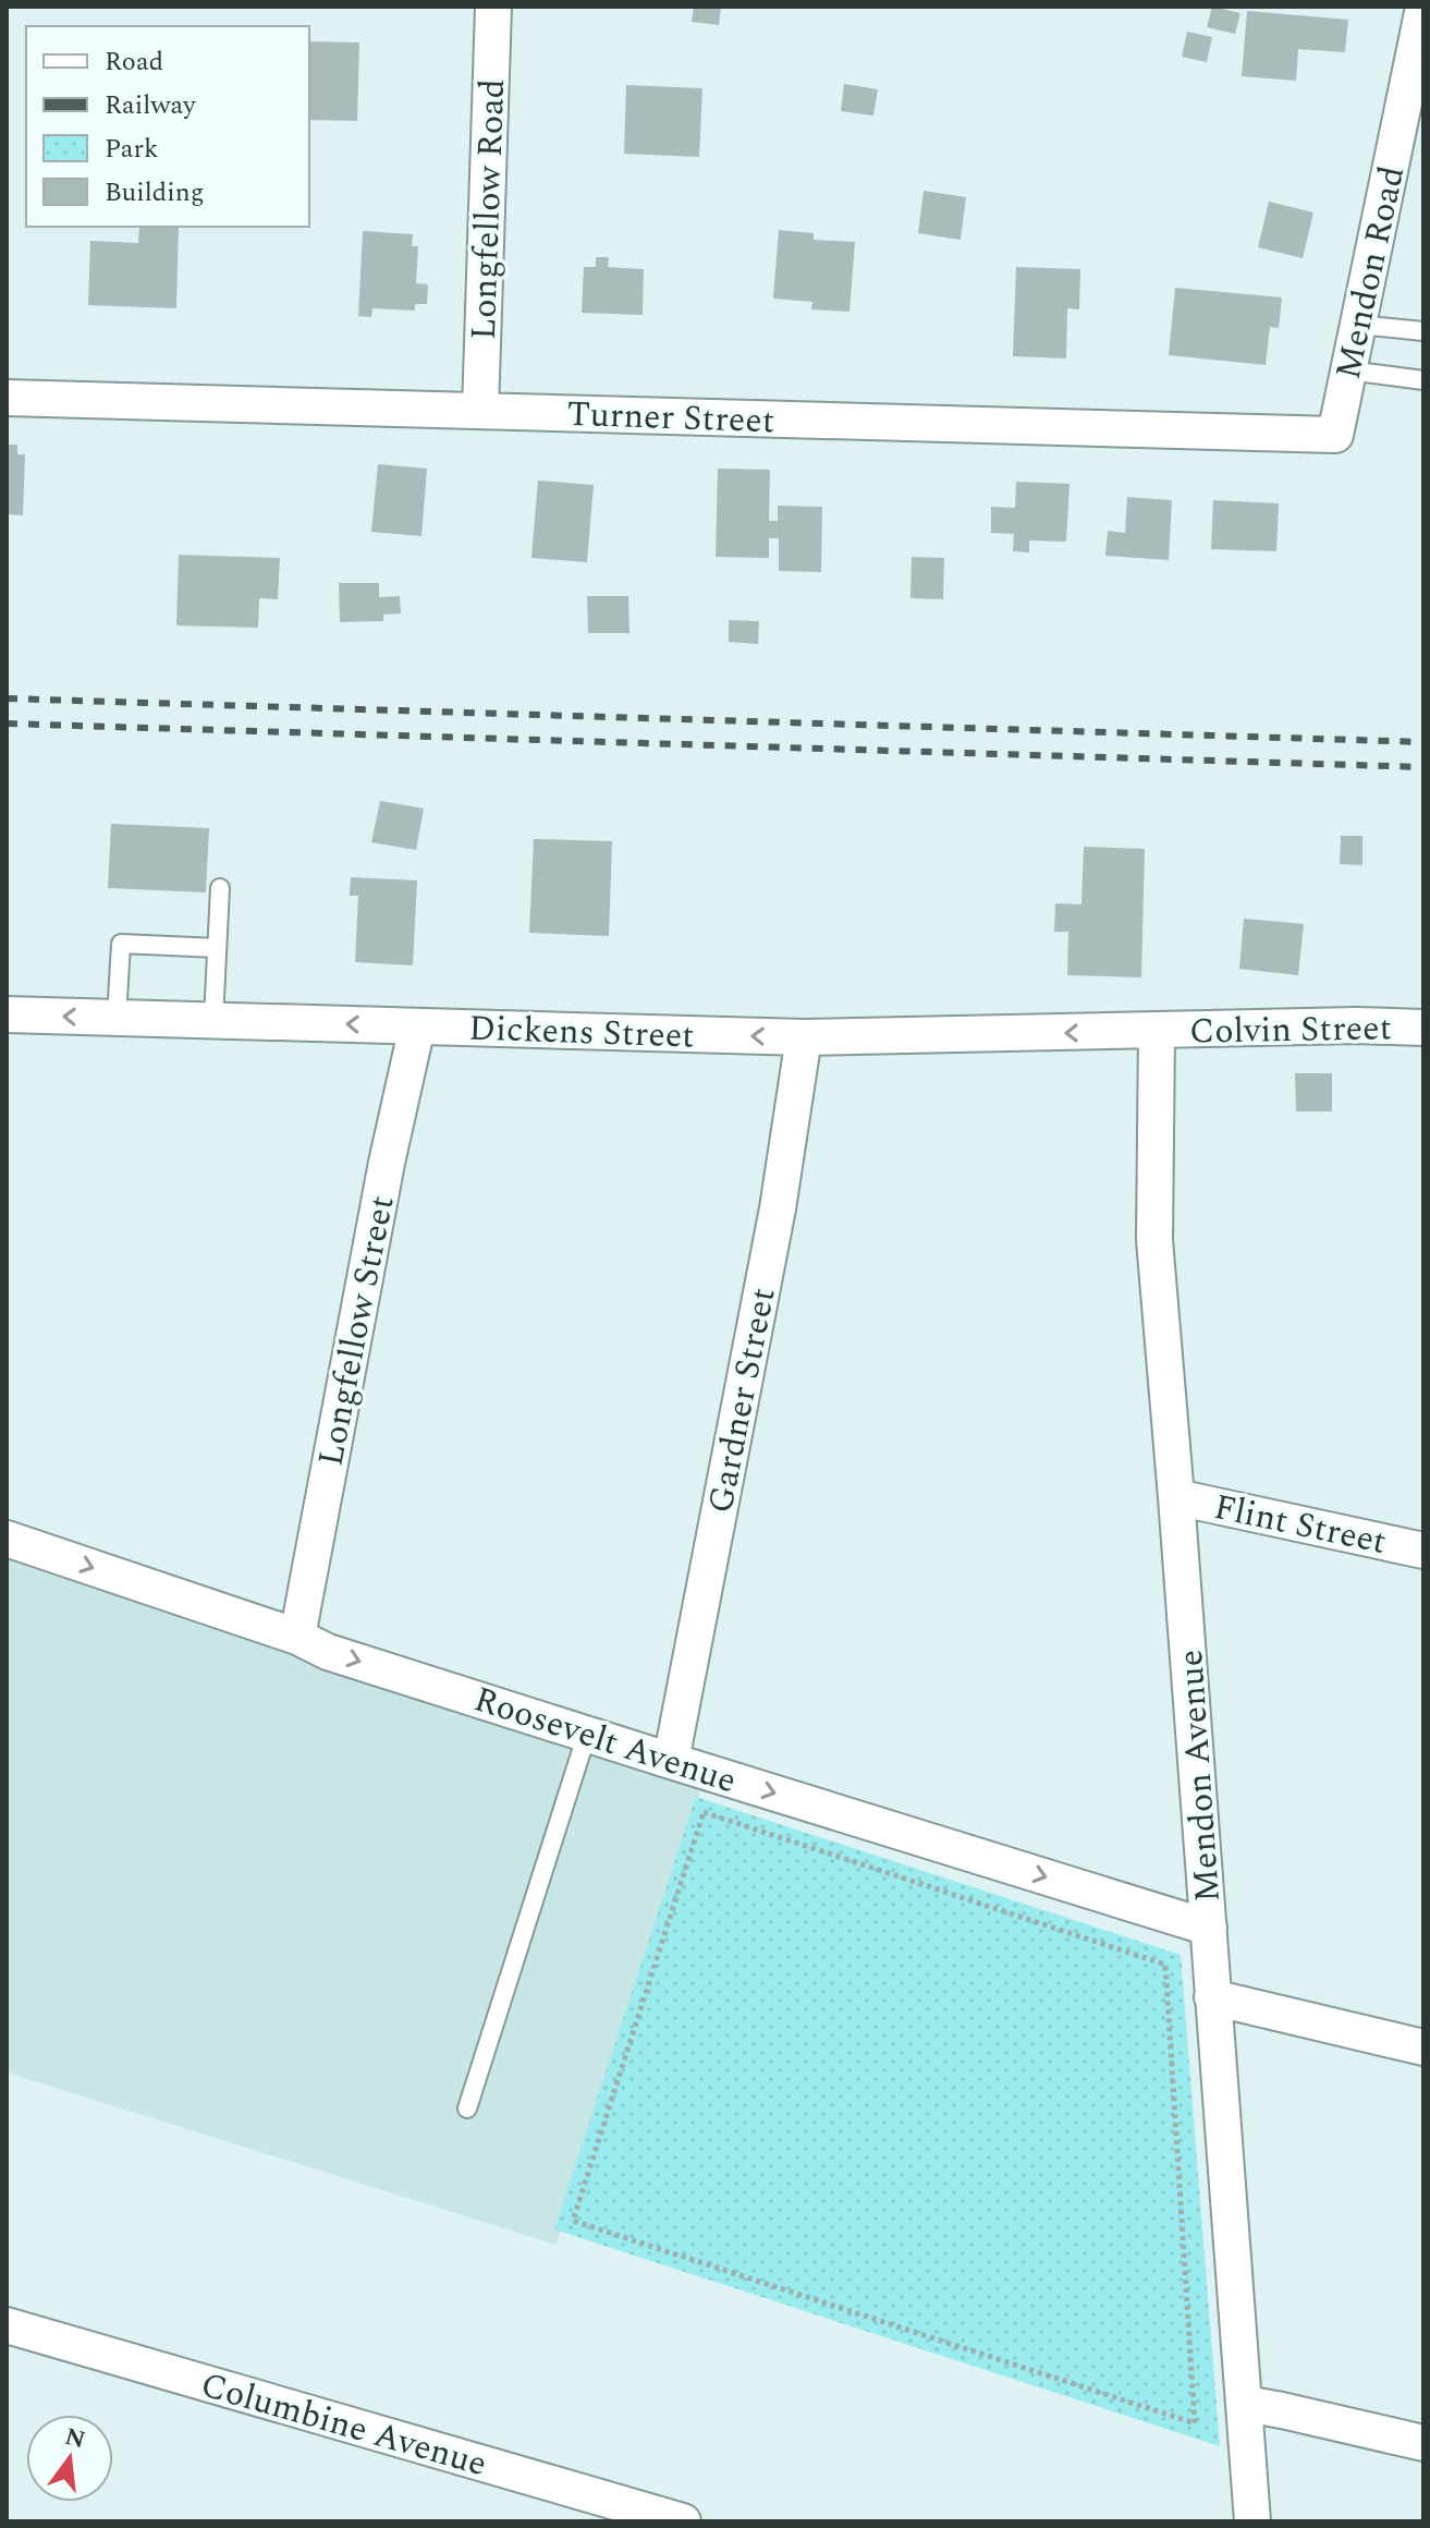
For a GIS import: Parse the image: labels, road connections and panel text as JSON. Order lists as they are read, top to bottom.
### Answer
{
  "streets": {
    "street": [
      "Longfellow Road",
      "Mendon Road",
      "Turner Street",
      "Colvin Street",
      "Dickens Street",
      "Longfellow Street",
      "Gardner Street",
      "Flint Street",
      "Roosevelt Avenue",
      "Mendon Avenue",
      "Columbine Avenue"
    ]
  },
  "crossings": [
    ["Longfellow Road", "Turner Street"],
    ["Mendon Road", "Turner Street"],
    ["Colvin Street", "Dickens Street"],
    ["Colvin Street", "Mendon Avenue"],
    ["Dickens Street", "Longfellow Street"],
    ["Dickens Street", "Gardner Street"],
    ["Dickens Street", "Mendon Avenue"],
    ["Longfellow Street", "Roosevelt Avenue"],
    ["Gardner Street", "Roosevelt Avenue"],
    ["Flint Street", "Mendon Avenue"],
    ["Roosevelt Avenue", "Mendon Avenue"]
  ],
  "one_way": ["Dickens Street", "Roosevelt Avenue"],
  "legend": [
    "Road",
    "Railway",
    "Park",
    "Building"
  ],
  "north": "top"
}
